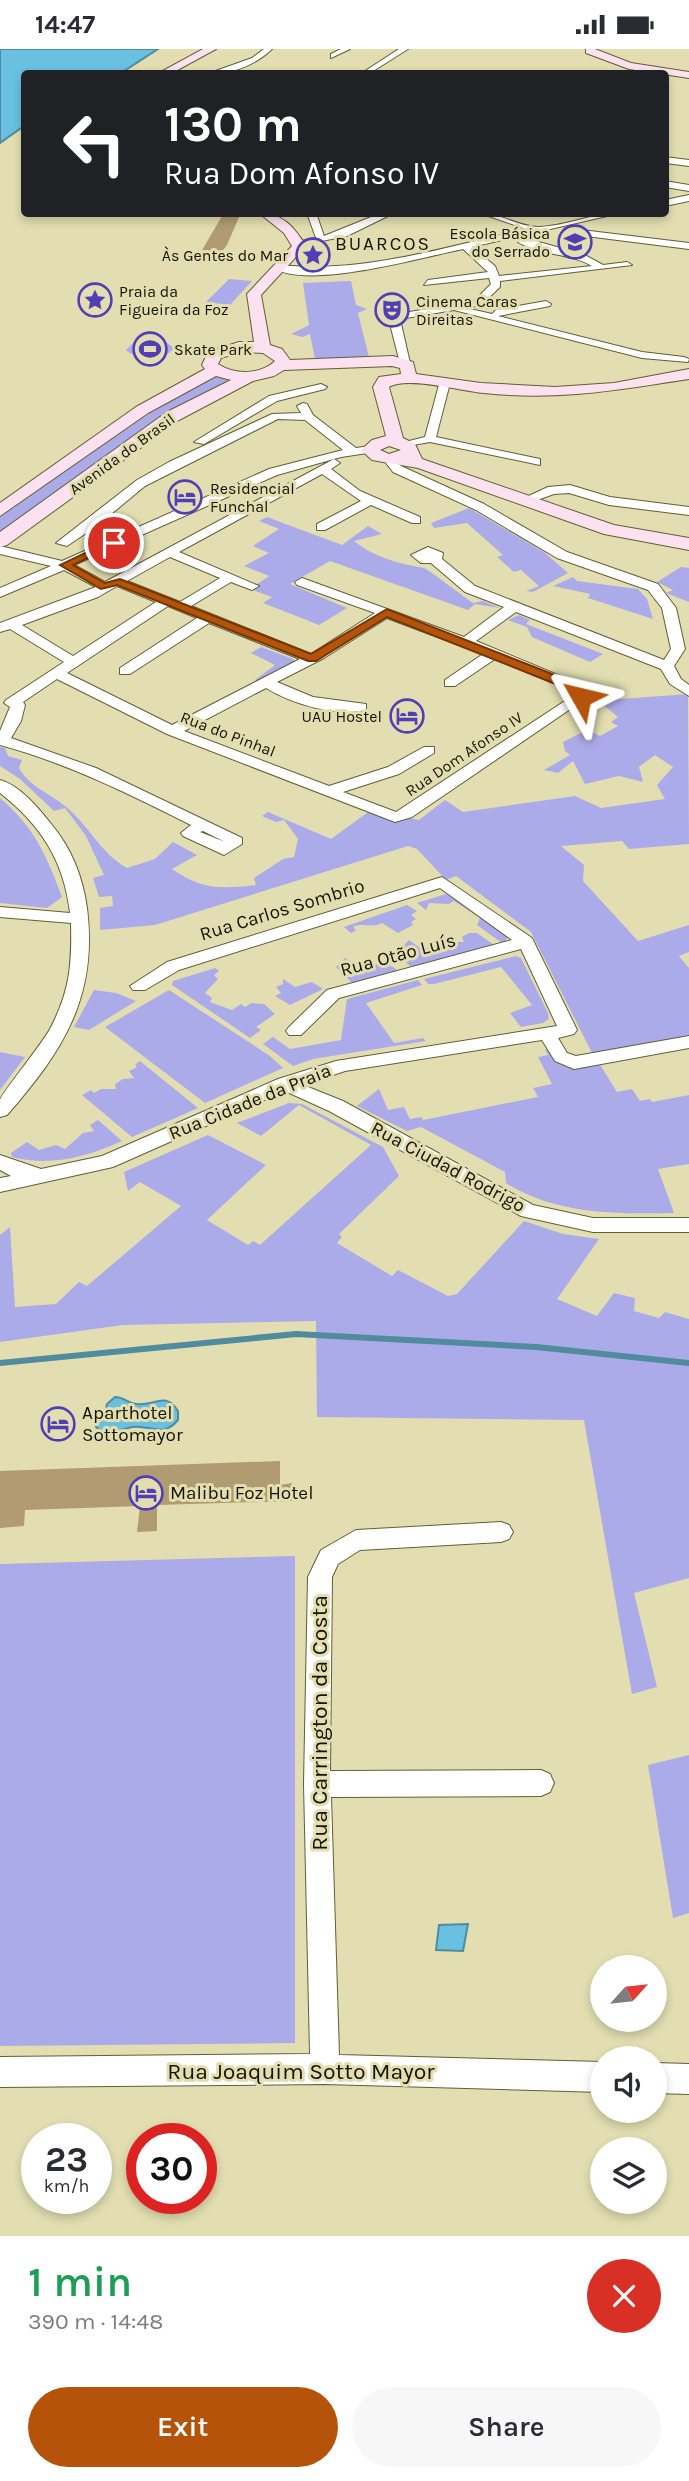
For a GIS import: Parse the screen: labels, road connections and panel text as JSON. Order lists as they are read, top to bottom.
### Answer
{
  "streets": {
    "main road": ["Avenida do Brasil"],
    "street": [
      "Rua do Pinhal",
      "Rua Dom Afonso IV",
      "Rua Carlos Sombrio",
      "Rua Otão Luís",
      "Rua Cidade da Praia",
      "Rua Ciudad Rodrigo",
      "Rua Carrington da Costa",
      "Rua Joaquim Sotto Mayor"
    ]
  },
  "crossings": [
    ["Rua do Pinhal", "Rua Dom Afonso IV"],
    ["Rua Carlos Sombrio", "Rua Otão Luís"],
    ["Rua Carlos Sombrio", "Rua Cidade da Praia"],
    ["Rua Otão Luís", "Rua Cidade da Praia"],
    ["Rua Cidade da Praia", "Rua Ciudad Rodrigo"],
    ["Rua Carrington da Costa", "Rua Joaquim Sotto Mayor"]
  ],
  "districts": ["BUARCOS"],
  "places": {
    "school or university": ["Escola Básica do Serrado"],
    "place": ["Às Gentes do Mar", "Praia da Figueira da Foz"],
    "theatre": ["Cinema Caras Direitas"],
    "sports": ["Skate Park"],
    "hotel": [
      "Residencial Funchal",
      "UAU Hostel",
      "Aparthotel Sottomayor",
      "Malibu Foz Hotel"
    ]
  },
  "north": "top right",
  "page": {
    "status": "14:47",
    "turn": ["130 m", "Rua Dom Afonso IV"],
    "speed": "23 km/h",
    "limit": "30",
    "heading": ["1 min", "390 m · 14:48"],
    "buttons": ["Exit", "Share"]
  }
}
